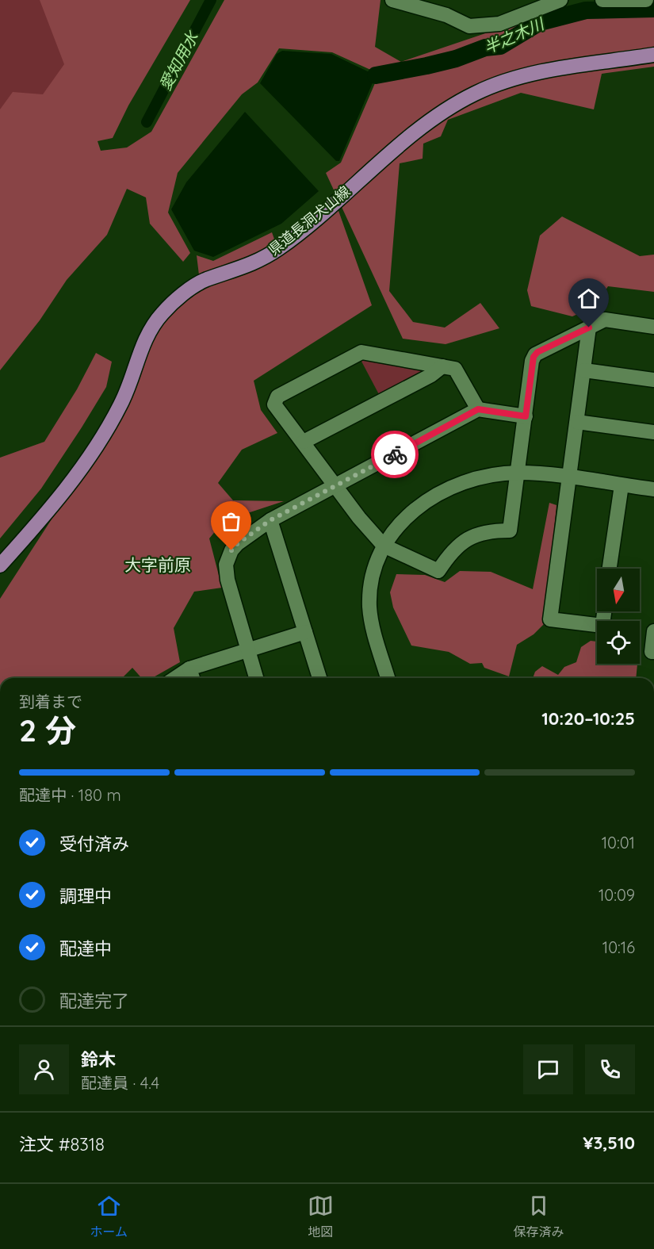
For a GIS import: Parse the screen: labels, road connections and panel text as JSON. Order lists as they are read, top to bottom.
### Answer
{
  "streets": {
    "main road": ["県道長洞犬山線"]
  },
  "districts": ["大字前原"],
  "water": ["半之木川", "愛知用水"],
  "north": "bottom",
  "page": {
    "heading": ["2 分", "到着まで", "10:20–10:25"],
    "panel": [
      "鈴木",
      "配達員 · 4.4",
      "注文 #8318",
      "¥3,510"
    ],
    "bar": "配達中 · 180 m",
    "list": [
      ["受付済み", "10:01"],
      ["調理中", "10:09"],
      ["配達中", "10:16"],
      "配達完了"
    ],
    "tabs": ["ホーム", "地図", "保存済み"]
  }
}
